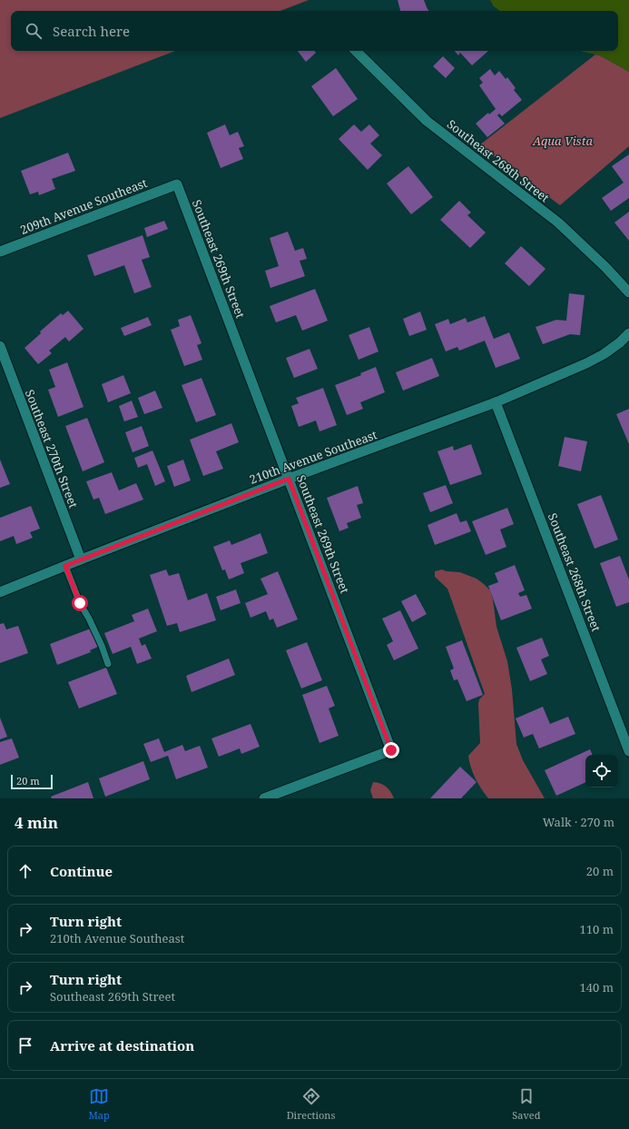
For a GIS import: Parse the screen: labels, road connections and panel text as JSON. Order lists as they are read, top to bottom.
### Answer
{
  "streets": {
    "street": [
      "Southeast 268th Street",
      "209th Avenue Southeast",
      "Southeast 269th Street",
      "Southeast 270th Street",
      "210th Avenue Southeast"
    ]
  },
  "crossings": [
    ["Southeast 268th Street", "210th Avenue Southeast"],
    ["209th Avenue Southeast", "Southeast 269th Street"],
    ["Southeast 269th Street", "210th Avenue Southeast"],
    ["Southeast 270th Street", "210th Avenue Southeast"]
  ],
  "parks": ["Aqua Vista"],
  "scale_bar": "20 m",
  "page": {
    "search": "Search here",
    "scale": "20 m",
    "heading": ["4 min", "Walk · 270 m"],
    "list": [
      ["Continue", "20 m"],
      ["Turn right", "210th Avenue Southeast", "110 m"],
      ["Turn right", "Southeast 269th Street", "140 m"],
      "Arrive at destination"
    ],
    "nav": ["Map", "Directions", "Saved"]
  }
}
